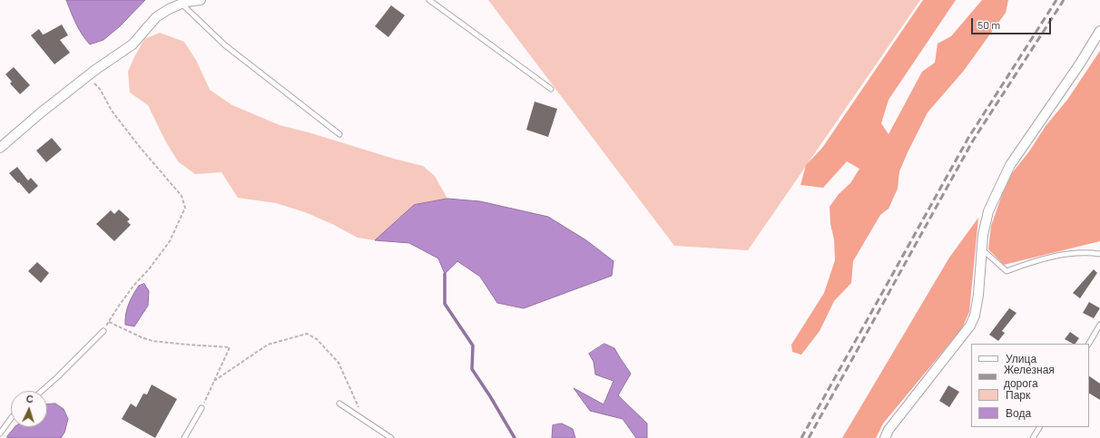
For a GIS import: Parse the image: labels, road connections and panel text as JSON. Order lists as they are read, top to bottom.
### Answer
{
  "legend": [
    "Улица",
    "Железная дорога",
    "Парк",
    "Вода"
  ],
  "scale_bar": "50 m",
  "north": "top"
}
